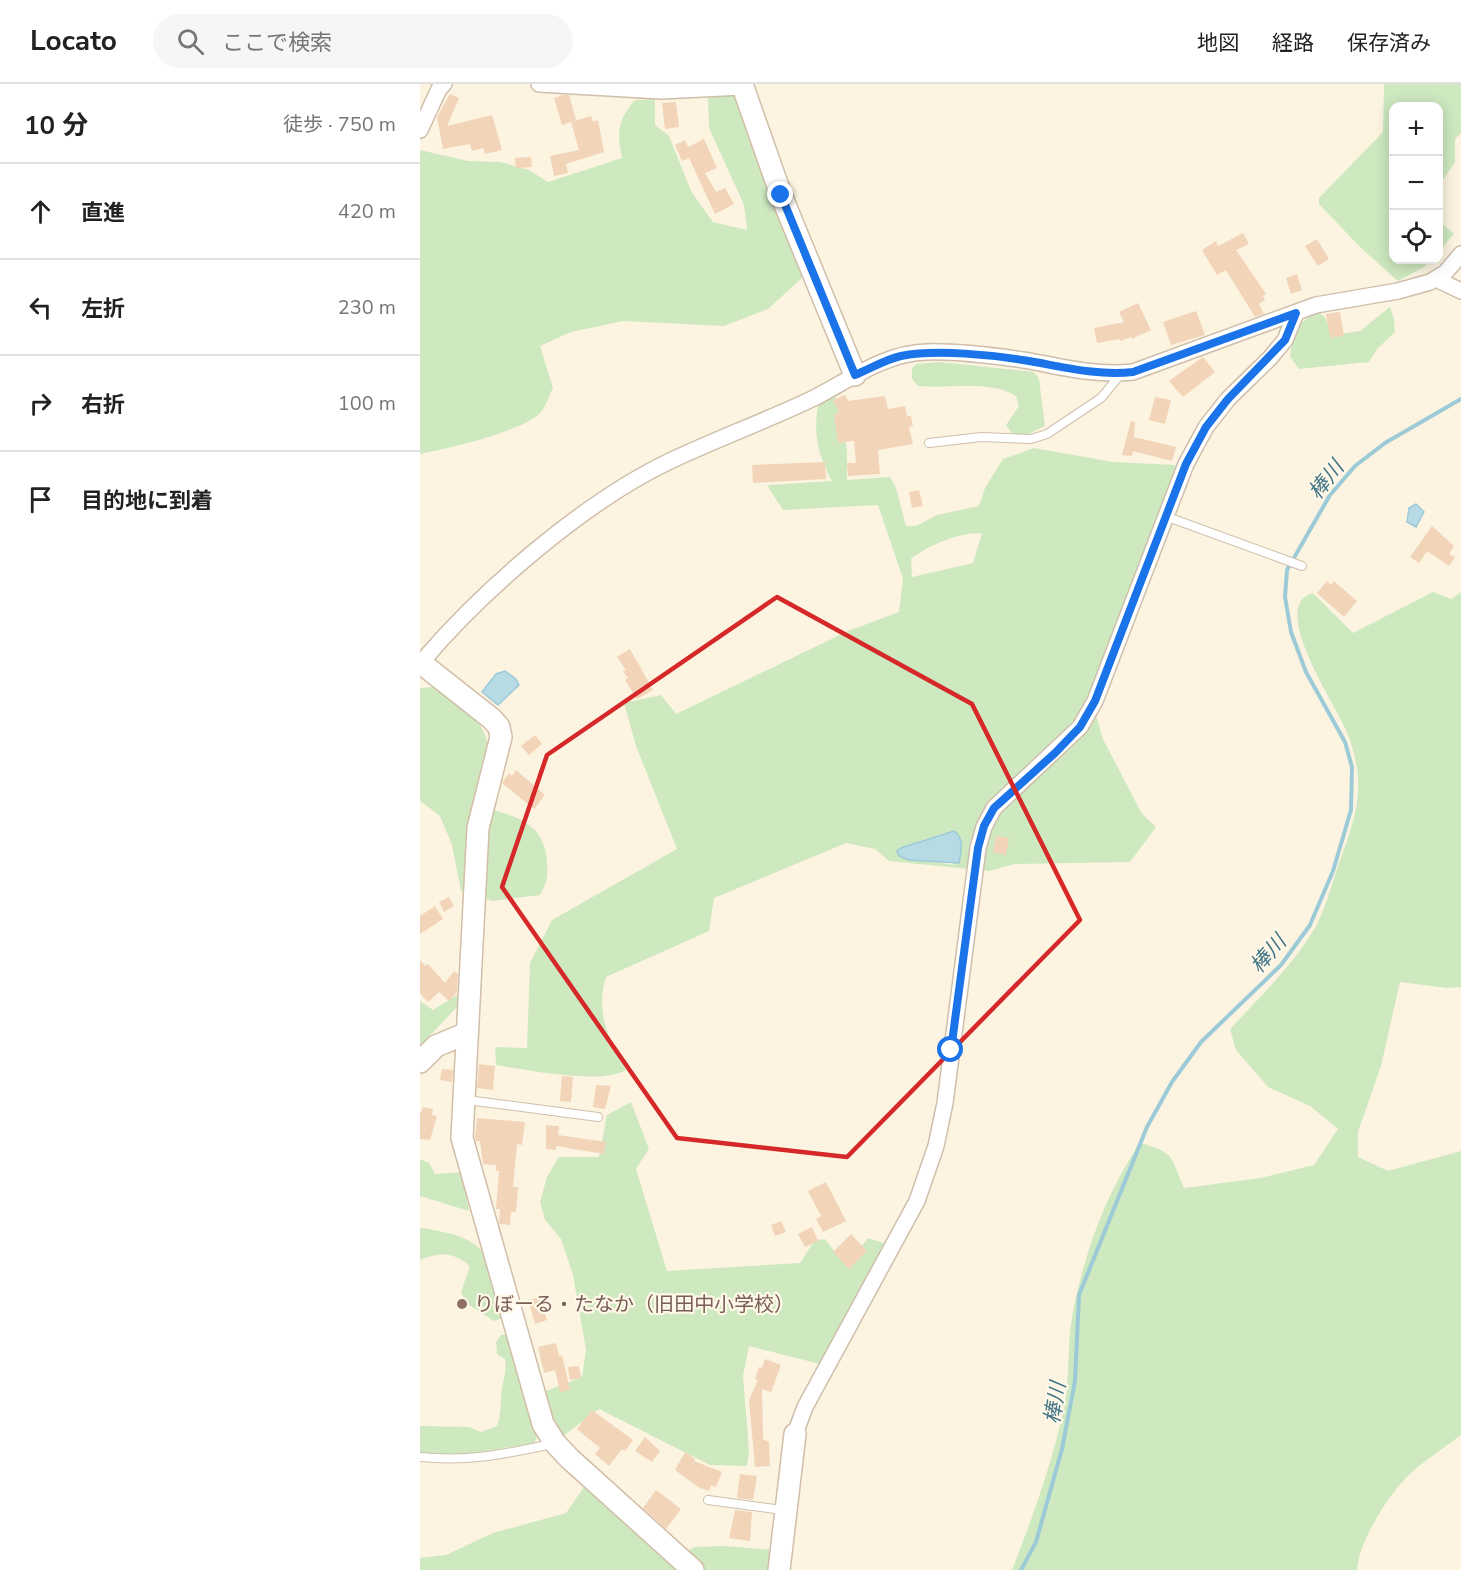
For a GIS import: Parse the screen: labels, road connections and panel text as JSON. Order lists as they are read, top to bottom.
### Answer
{
  "water": ["棒川"],
  "places": ["りぼーる・たなか（旧田中小学校）"],
  "page": {
    "header": "Locato",
    "search": "ここで検索",
    "nav": ["地図", "経路", "保存済み"],
    "heading": ["10 分", "徒歩 · 750 m"],
    "map_buttons": ["+", "−"],
    "list": [
      ["直進", "420 m"],
      ["左折", "230 m"],
      ["右折", "100 m"],
      "目的地に到着"
    ]
  }
}
